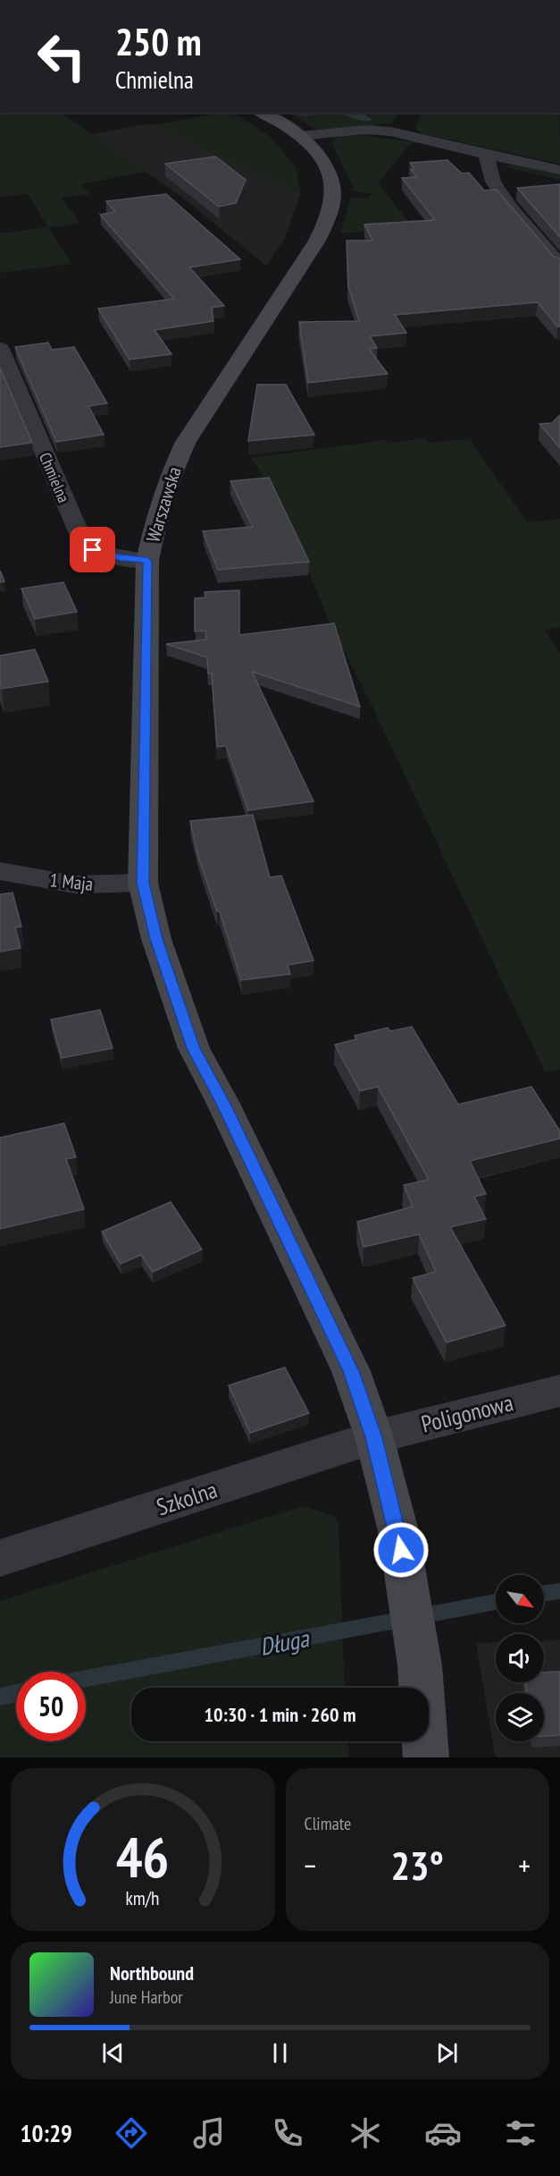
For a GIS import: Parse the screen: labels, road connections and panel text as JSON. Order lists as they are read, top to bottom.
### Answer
{
  "streets": {
    "main road": ["Warszawska"],
    "street": [
      "Chmielna",
      "1 Maja",
      "Poligonowa",
      "Szkolna"
    ]
  },
  "crossings": [
    ["Chmielna", "Warszawska"],
    ["Warszawska", "1 Maja"],
    ["Warszawska", "Poligonowa"],
    ["Warszawska", "Szkolna"],
    ["Poligonowa", "Szkolna"]
  ],
  "water": ["Długa"],
  "north": "bottom right",
  "page": {
    "turn": ["250 m", "Chmielna"],
    "limit": "50",
    "trip": "10:30 · 1 min · 260 m",
    "tile": "Climate",
    "heat": ["−", "23°", "+"],
    "song": ["Northbound", "June Harbor"],
    "tabs": "10:29",
    "gauge": ["46", "km/h"]
  }
}
